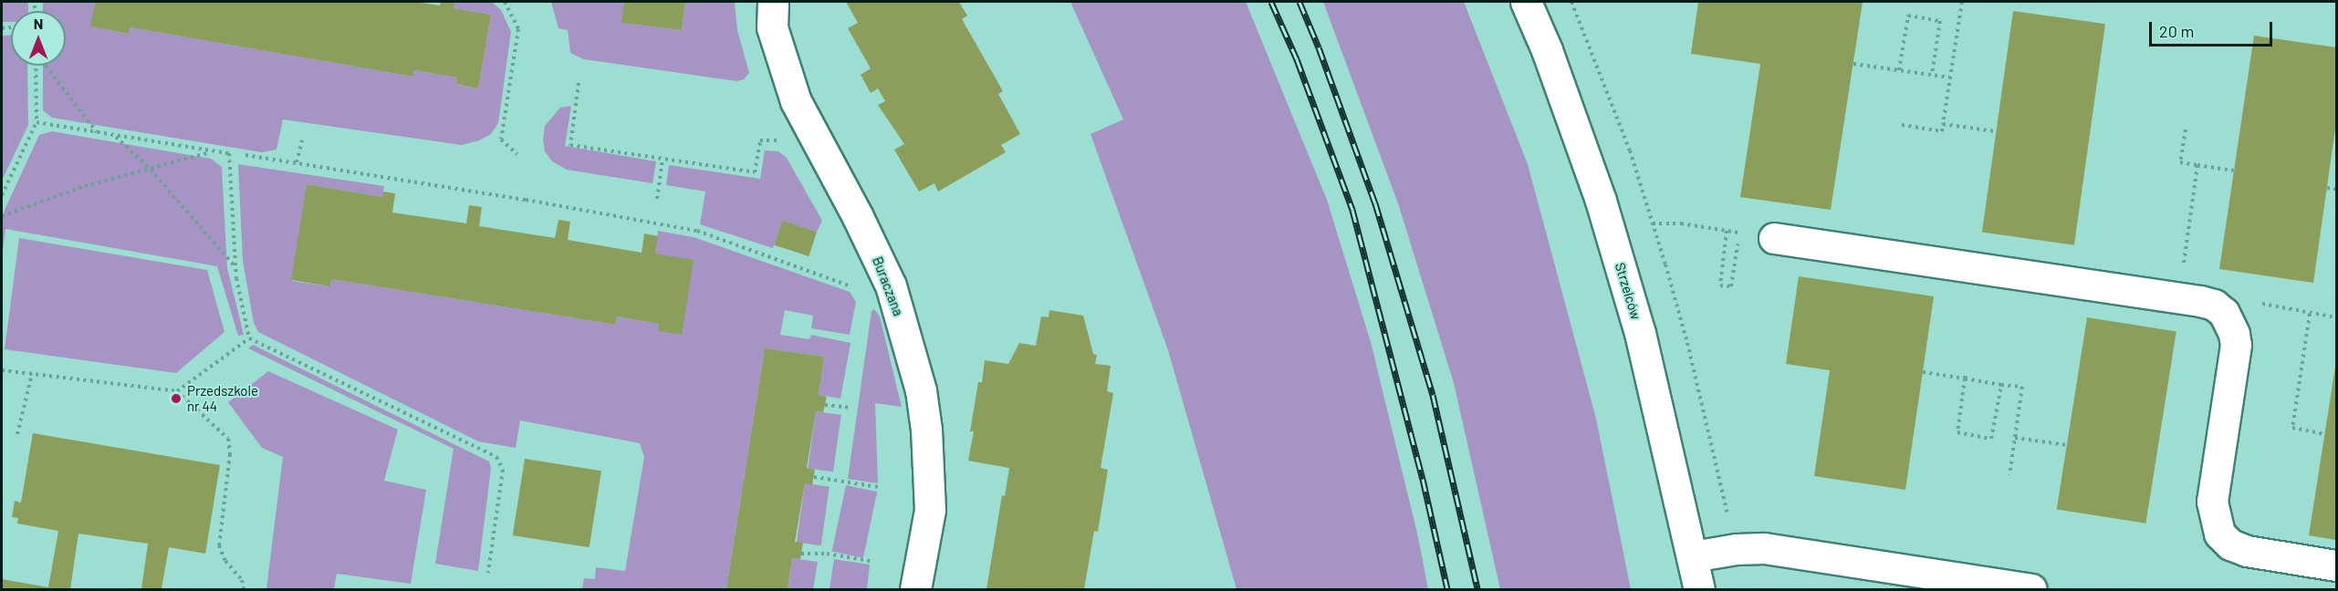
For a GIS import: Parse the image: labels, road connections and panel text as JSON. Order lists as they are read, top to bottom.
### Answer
{
  "streets": {
    "street": ["Buraczana", "Strzelców"]
  },
  "places": ["Przedszkole nr 44"],
  "scale_bar": "20 m",
  "north": "top"
}
